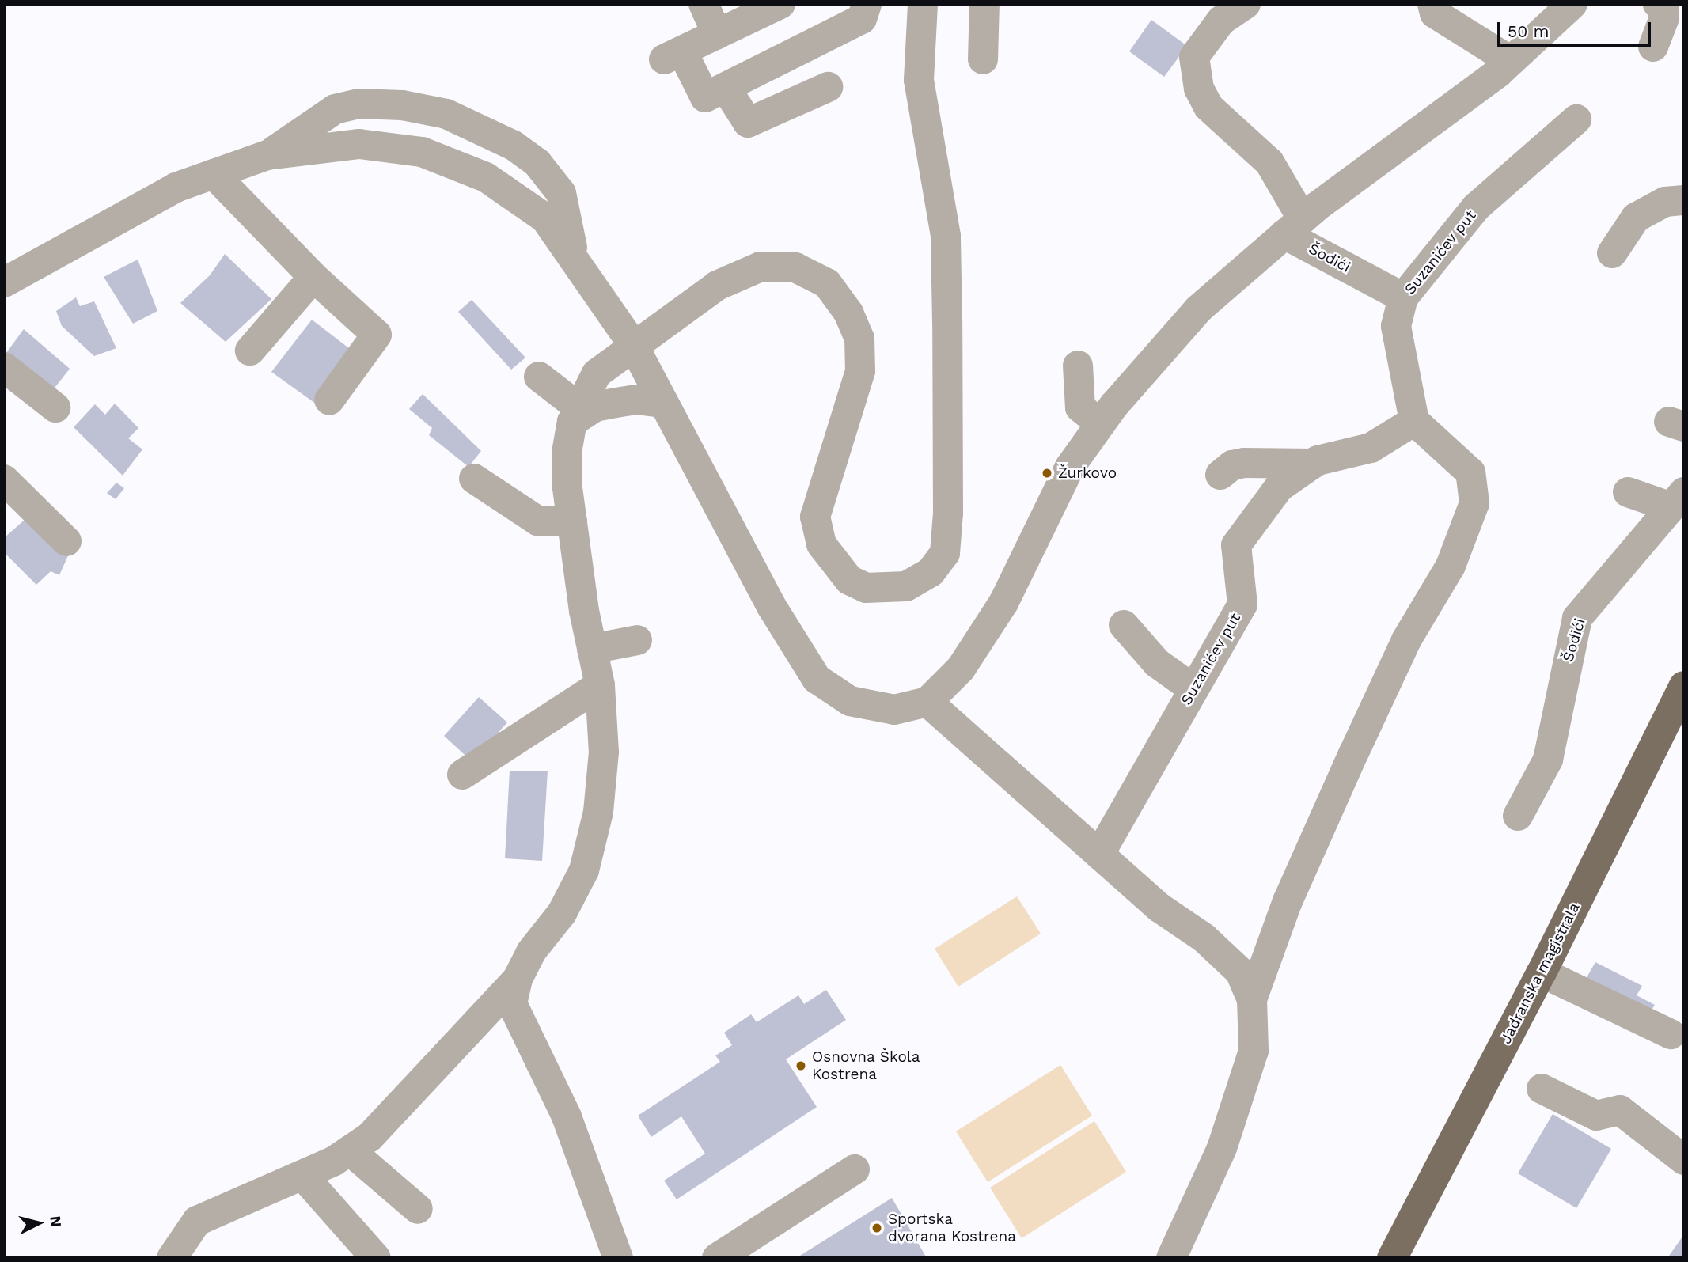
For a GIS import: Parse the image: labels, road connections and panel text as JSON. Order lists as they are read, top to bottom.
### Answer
{
  "streets": {
    "main road": ["Jadranska magistrala"],
    "street": ["Suzanićev put", "Šodići"]
  },
  "crossings": [
    ["Suzanićev put", "Šodići"]
  ],
  "places": ["Žurkovo", "Osnovna Škola Kostrena", "Sportska dvorana Kostrena"],
  "scale_bar": "50 m",
  "north": "right"
}
